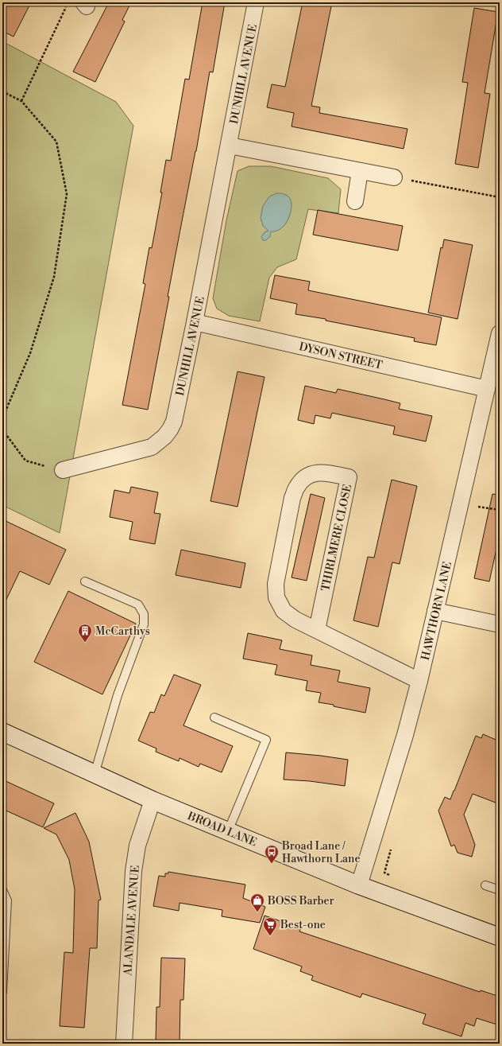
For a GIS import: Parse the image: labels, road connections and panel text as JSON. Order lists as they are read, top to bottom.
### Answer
{
  "streets": {
    "street": [
      "DUNHILL AVENUE",
      "DYSON STREET",
      "THIRLMERE CLOSE",
      "HAWTHORN LANE",
      "BROAD LANE",
      "ALANDALE AVENUE"
    ]
  },
  "crossings": [
    ["DUNHILL AVENUE", "DYSON STREET"],
    ["DYSON STREET", "HAWTHORN LANE"],
    ["THIRLMERE CLOSE", "HAWTHORN LANE"],
    ["HAWTHORN LANE", "BROAD LANE"],
    ["BROAD LANE", "ALANDALE AVENUE"]
  ],
  "places": {
    "building": ["McCarthys"],
    "bus stop": ["Broad Lane / Hawthorn Lane"],
    "shop": ["BOSS Barber"],
    "supermarket": ["Best-one"]
  }
}
